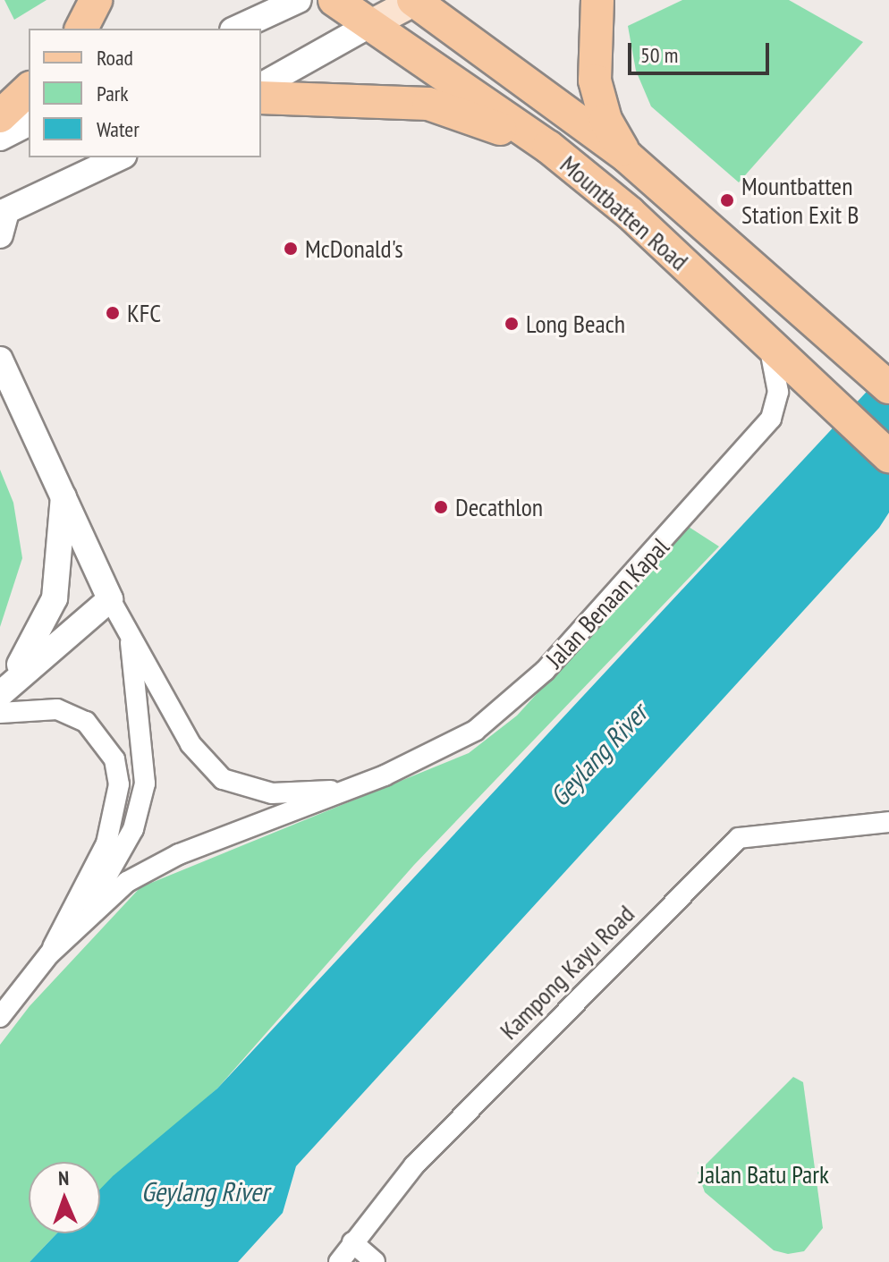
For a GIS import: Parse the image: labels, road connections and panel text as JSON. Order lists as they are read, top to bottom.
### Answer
{
  "streets": {
    "main road": ["Mountbatten Road"],
    "street": ["Jalan Benaan Kapal", "Kampong Kayu Road"]
  },
  "crossings": [
    ["Mountbatten Road", "Jalan Benaan Kapal"]
  ],
  "water": ["Geylang River"],
  "parks": ["Jalan Batu Park"],
  "places": [
    "Mountbatten Station Exit B",
    "McDonald's",
    "KFC",
    "Long Beach",
    "Decathlon"
  ],
  "legend": ["Road", "Park", "Water"],
  "scale_bar": "50 m",
  "north": "top"
}
